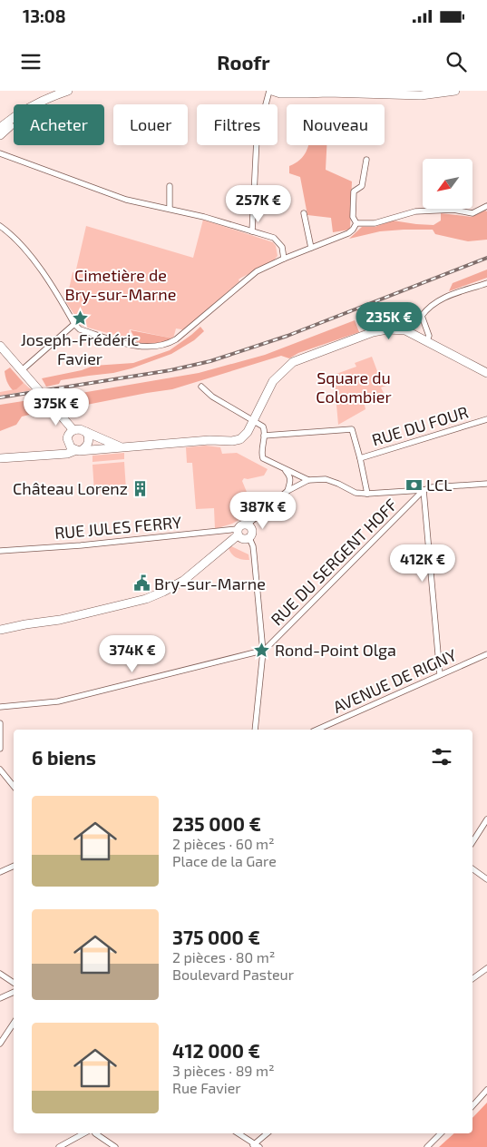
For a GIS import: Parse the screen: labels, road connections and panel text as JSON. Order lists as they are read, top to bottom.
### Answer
{
  "streets": {
    "street": [
      "RUE DU FOUR",
      "RUE JULES FERRY",
      "RUE DU SERGENT HOFF",
      "AVENUE DE RIGNY"
    ]
  },
  "parks": ["Cimetière de Bry-sur-Marne", "Square du Colombier"],
  "places": {
    "place": ["Joseph-Frédéric Favier", "Rond-Point Olga"],
    "bank": ["LCL"],
    "building": ["Château Lorenz"],
    "public building": ["Bry-sur-Marne"]
  },
  "north": "bottom left",
  "page": {
    "status": "13:08",
    "header": "Roofr",
    "chip": [
      "Acheter",
      "Louer",
      "Filtres",
      "Nouveau"
    ],
    "price": [
      "257K €",
      "235K €",
      "375K €",
      "387K €",
      "412K €",
      "374K €"
    ],
    "heading": "6 biens",
    "list": [
      {
        "name": "235 000 €",
        "note": "2 pièces · 60 m² · Place de la Gare"
      },
      {
        "name": "375 000 €",
        "note": "2 pièces · 80 m² · Boulevard Pasteur"
      },
      {
        "name": "412 000 €",
        "note": "3 pièces · 89 m² · Rue Favier"
      }
    ]
  }
}
